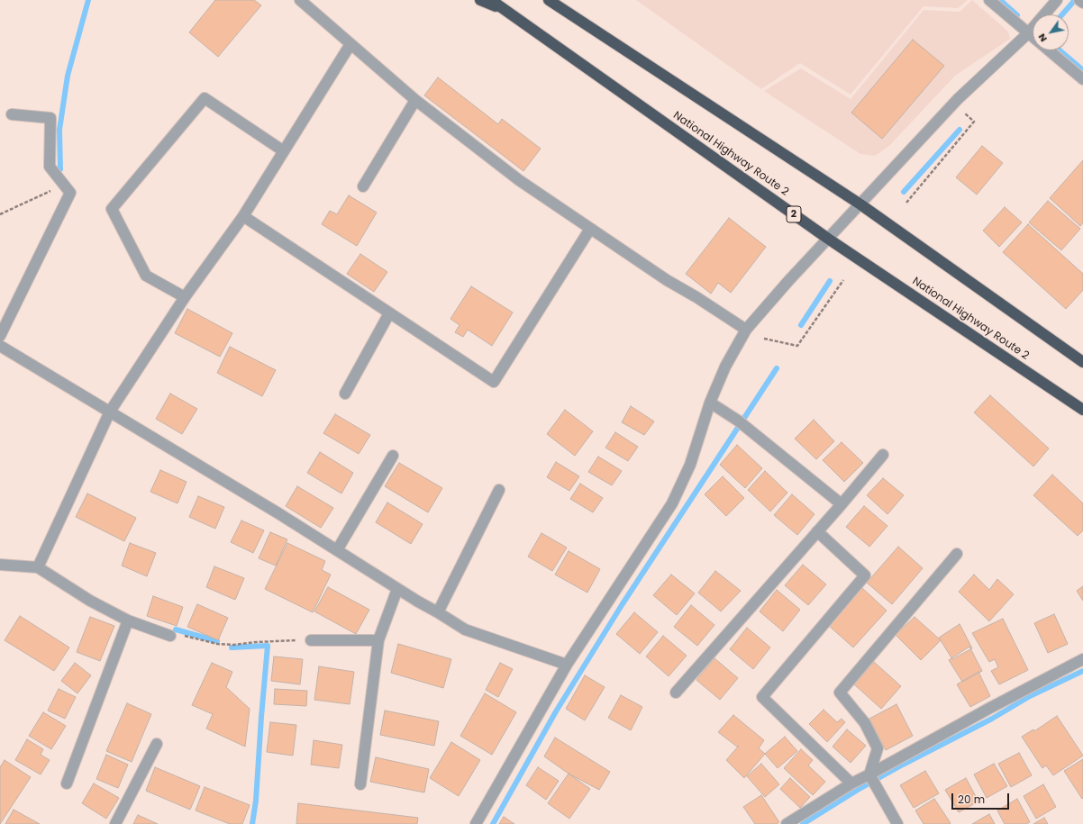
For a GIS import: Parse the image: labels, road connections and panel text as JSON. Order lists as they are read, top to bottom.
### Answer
{
  "streets": {
    "highway": ["National Highway Route 2", "2"]
  },
  "crossings": [
    ["National Highway Route 2", "2"]
  ],
  "scale_bar": "20 m",
  "north": "bottom left"
}
